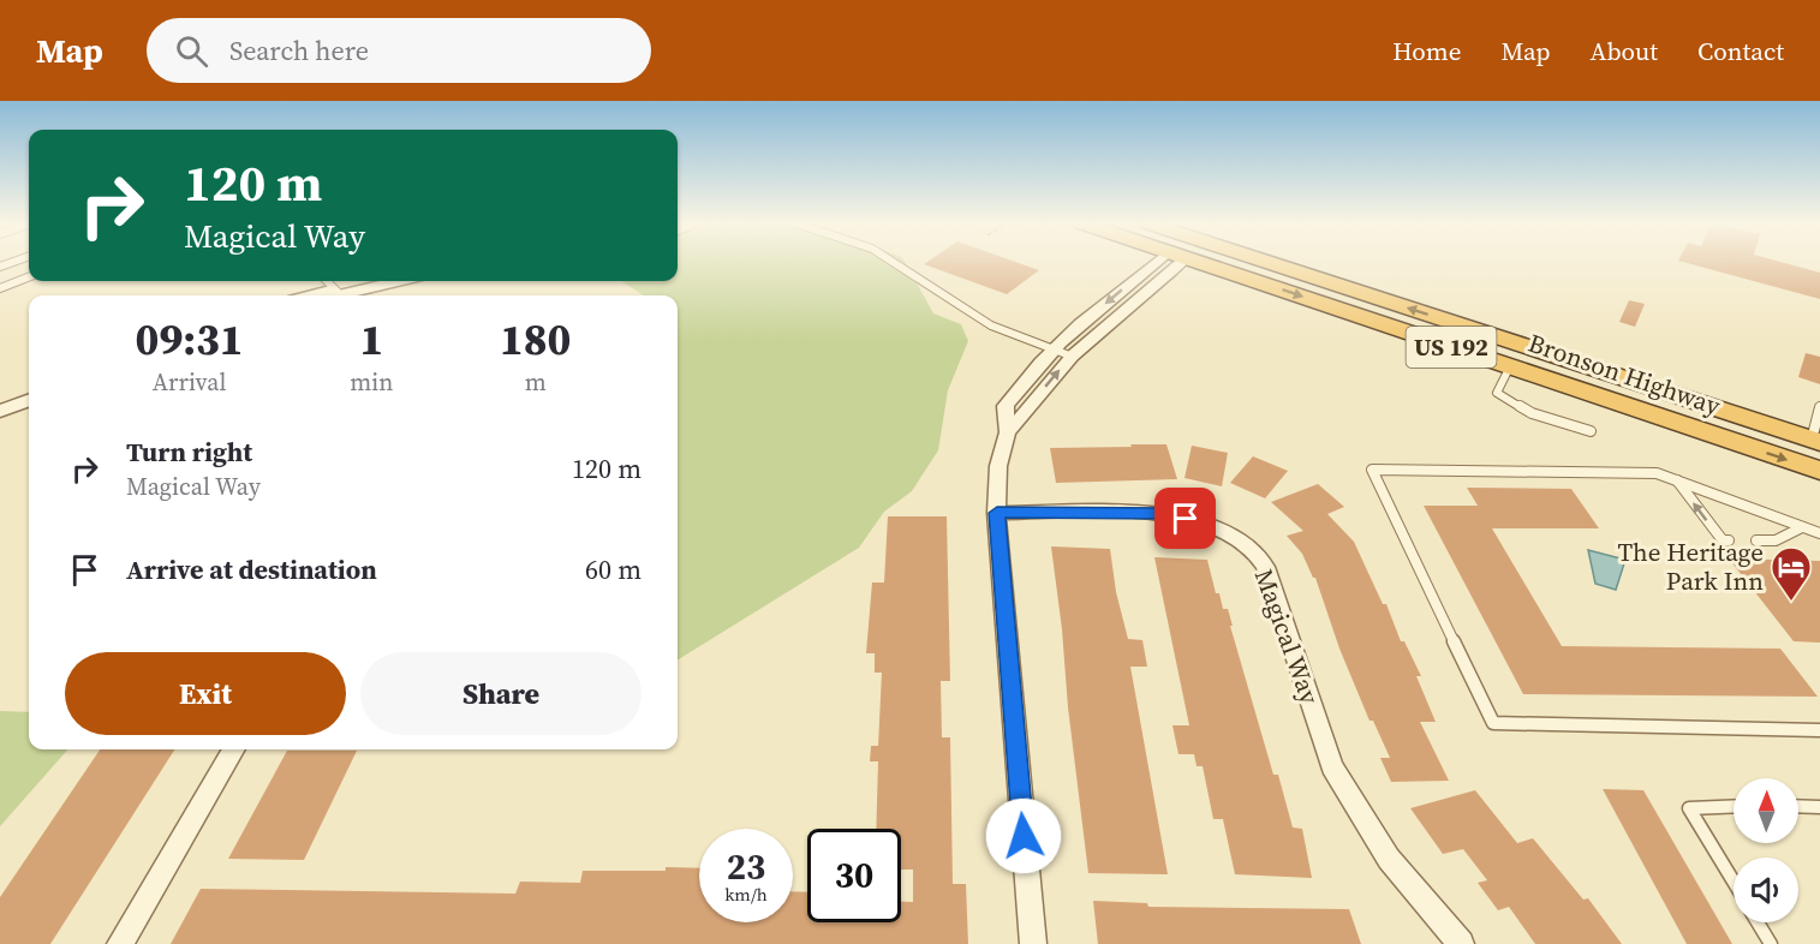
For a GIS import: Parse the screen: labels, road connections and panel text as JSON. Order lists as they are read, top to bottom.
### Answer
{
  "streets": {
    "highway": ["US 192", "Bronson Highway"],
    "street": ["Magical Way"]
  },
  "places": {
    "hotel": ["The Heritage Park Inn"]
  },
  "north": "top",
  "page": {
    "header": "Map",
    "search": "Search here",
    "nav": [
      "Home",
      "Map",
      "About",
      "Contact"
    ],
    "turn": ["120 m", "Magical Way"],
    "eta": [
      "09:31",
      "Arrival",
      "1",
      "min",
      "180",
      "m"
    ],
    "list": [
      {
        "name": "Turn right",
        "note": "Magical Way",
        "value": "120 m"
      },
      {
        "name": "Arrive at destination",
        "value": "60 m"
      }
    ],
    "buttons": ["Exit", "Share"],
    "speed": "23 km/h",
    "limit": "30"
  }
}
